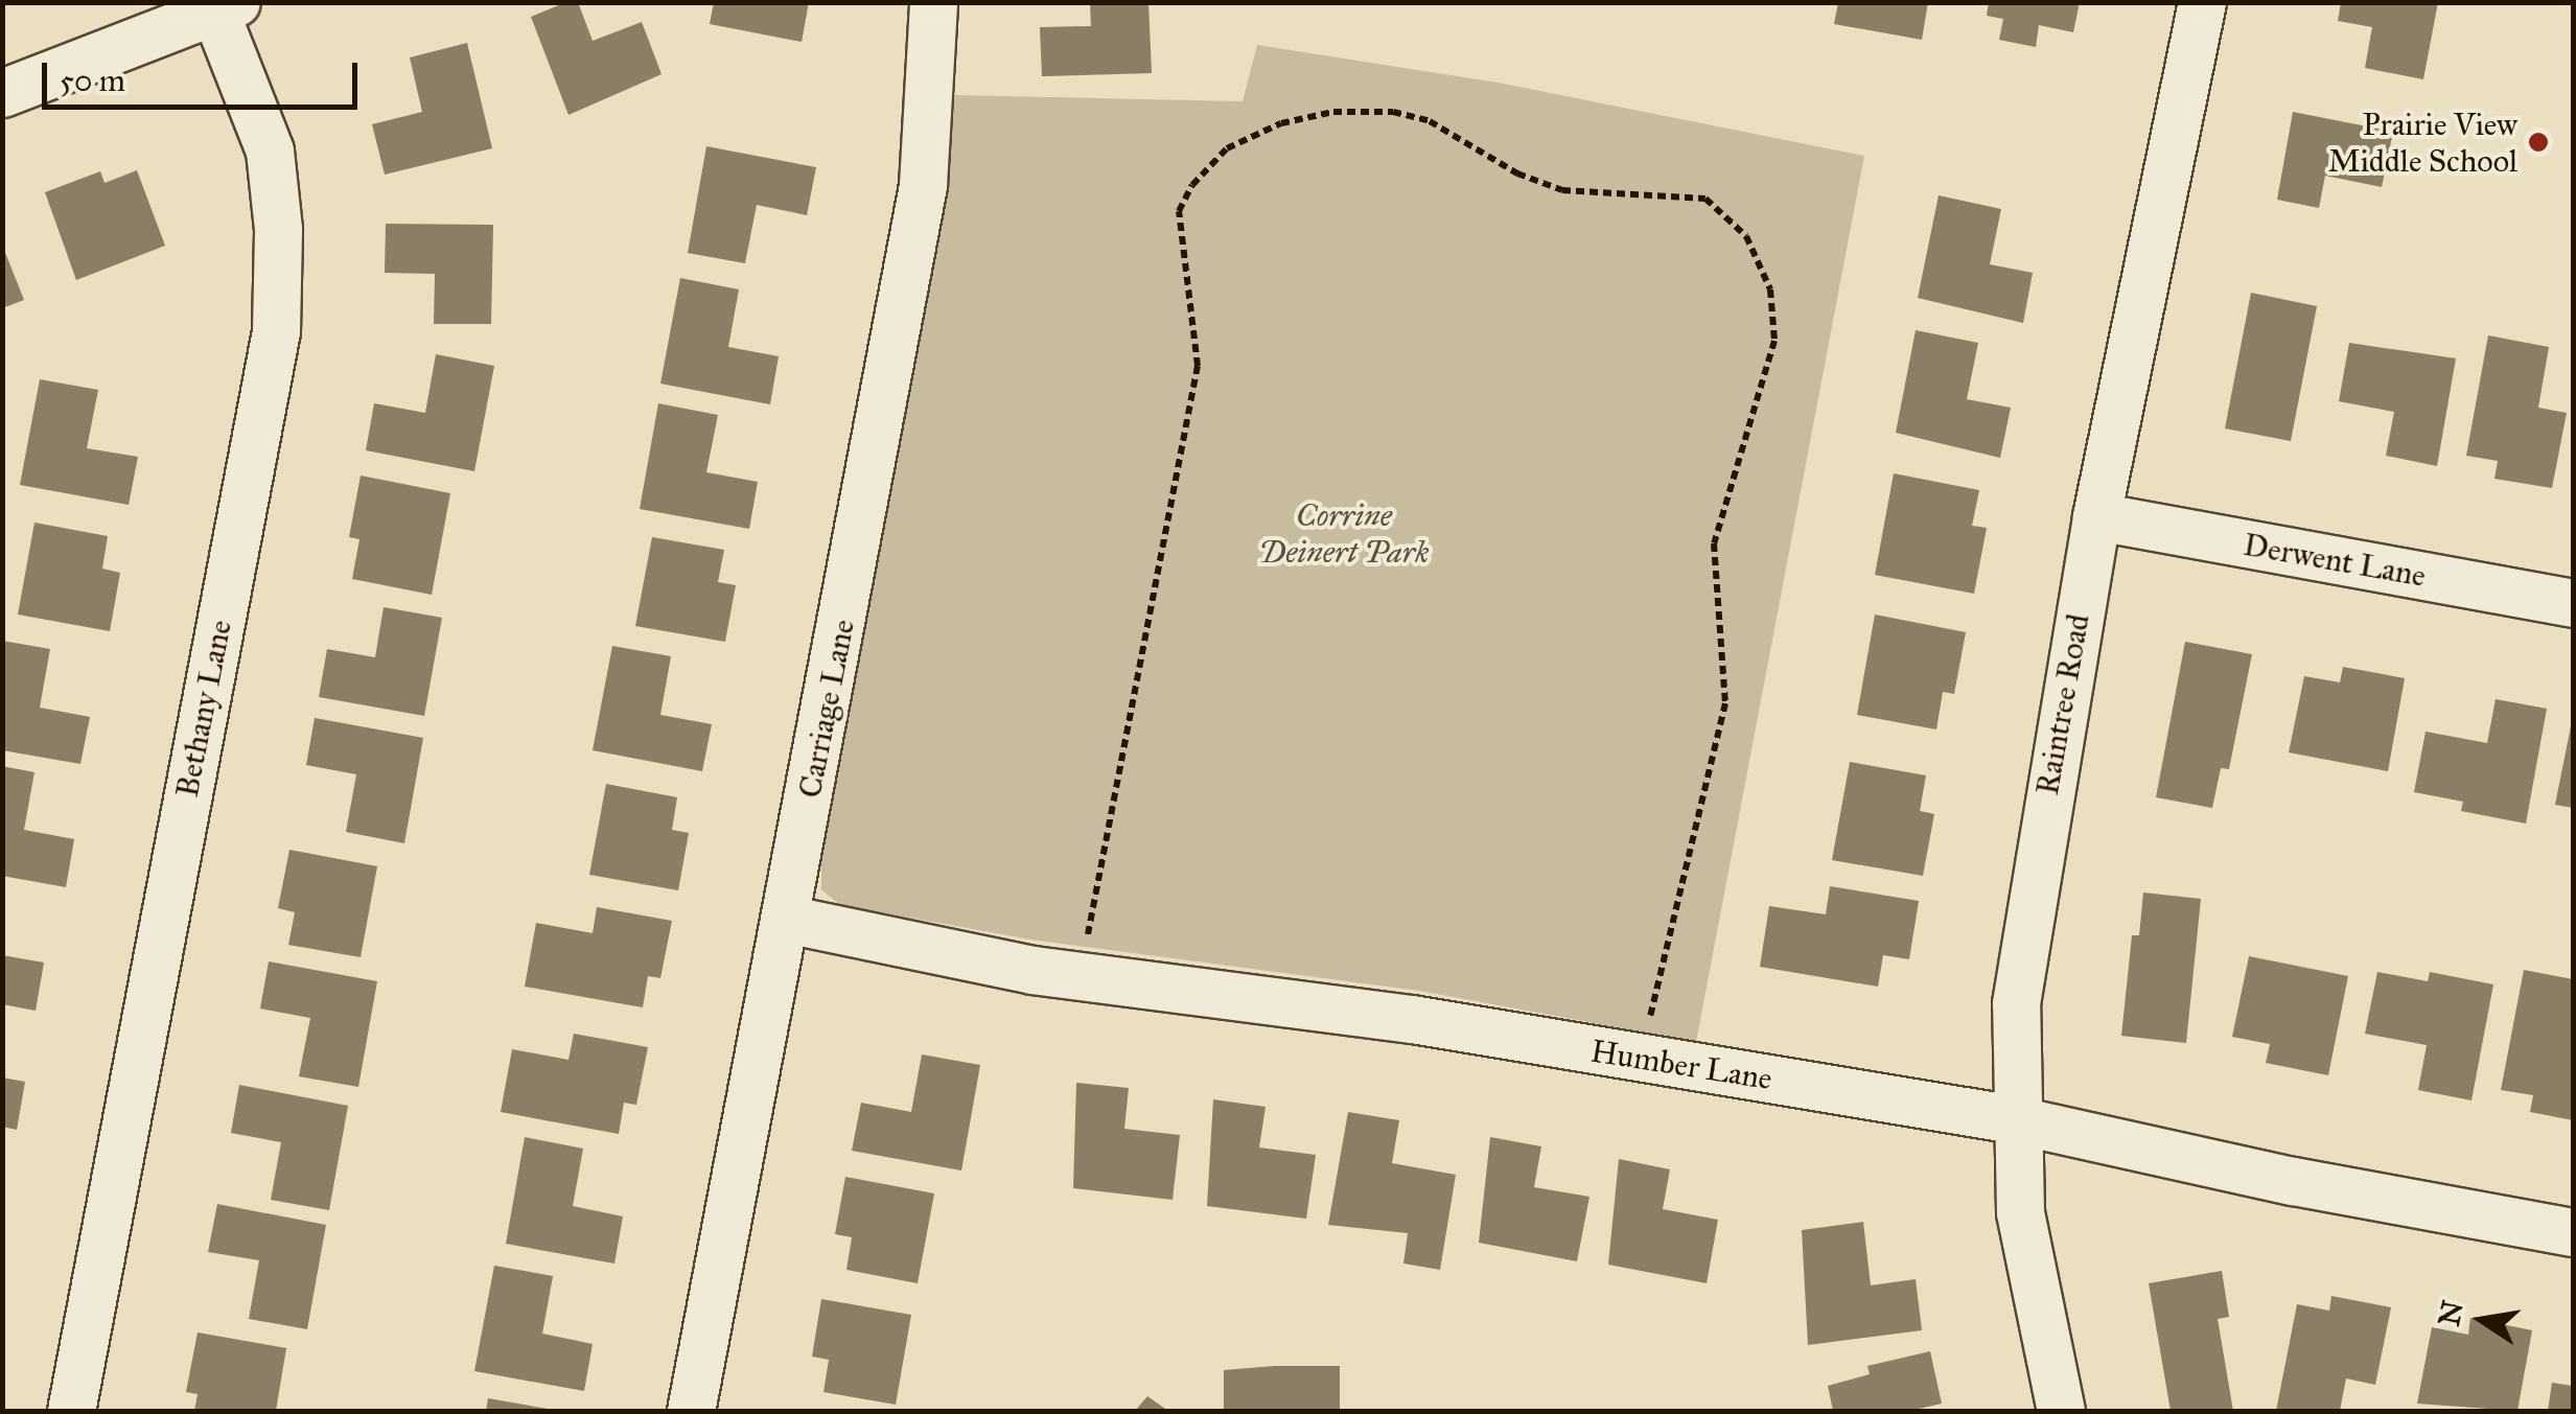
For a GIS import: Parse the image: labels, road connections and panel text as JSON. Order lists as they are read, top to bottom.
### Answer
{
  "streets": {
    "street": [
      "Derwent Lane",
      "Raintree Road",
      "Bethany Lane",
      "Carriage Lane",
      "Humber Lane"
    ]
  },
  "crossings": [
    ["Derwent Lane", "Raintree Road"],
    ["Raintree Road", "Humber Lane"],
    ["Carriage Lane", "Humber Lane"]
  ],
  "parks": ["Corrine Deinert Park"],
  "places": ["Prairie View Middle School"],
  "scale_bar": "50 m",
  "north": "left"
}
